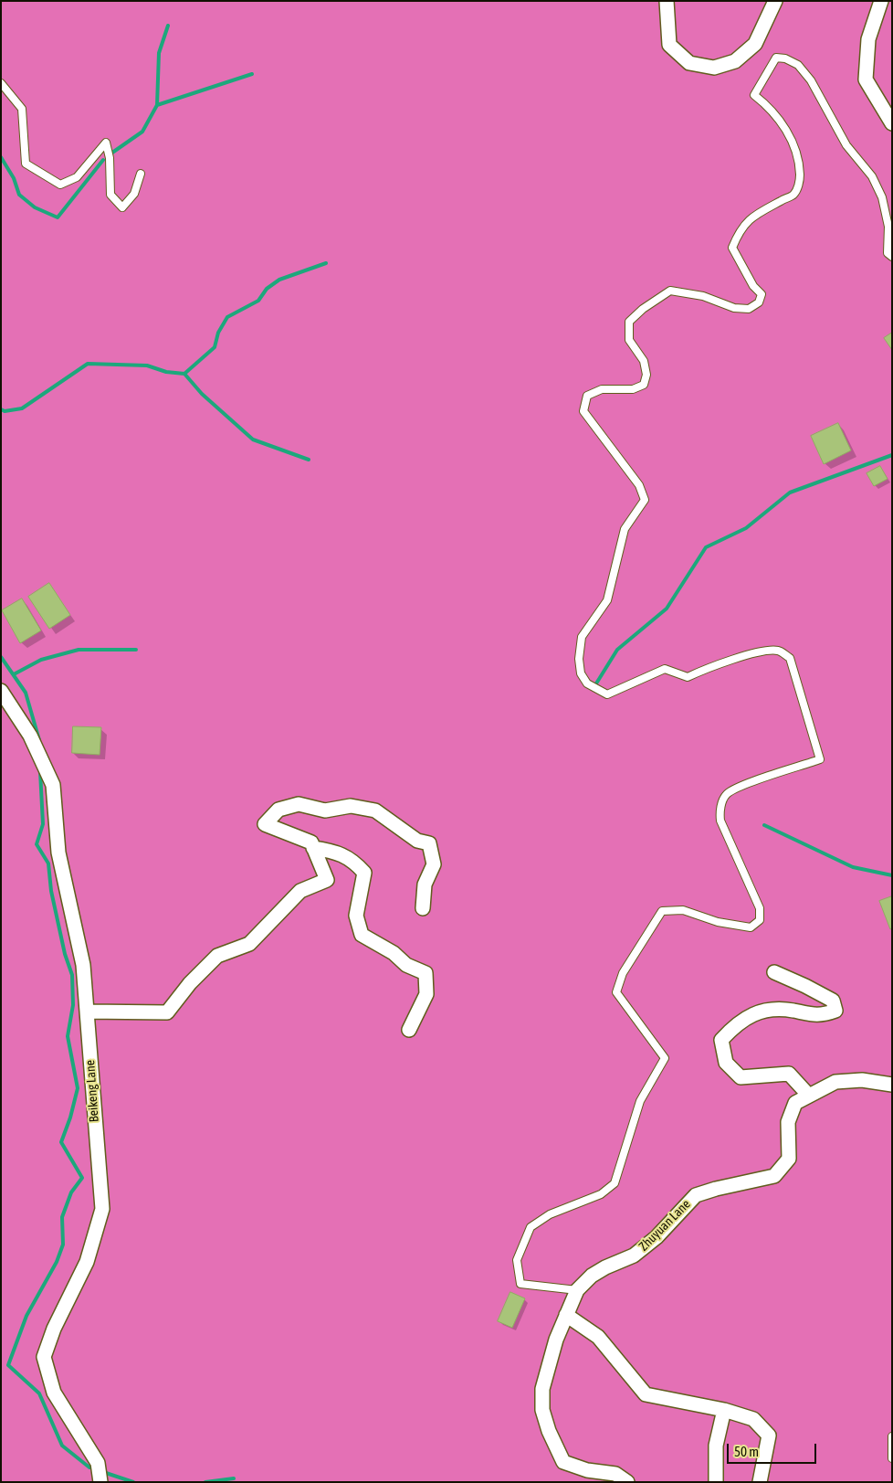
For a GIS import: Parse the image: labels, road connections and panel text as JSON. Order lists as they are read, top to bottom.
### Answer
{
  "streets": {
    "street": ["Beikeng Lane", "Zhuyuan Lane"]
  },
  "scale_bar": "50 m"
}
